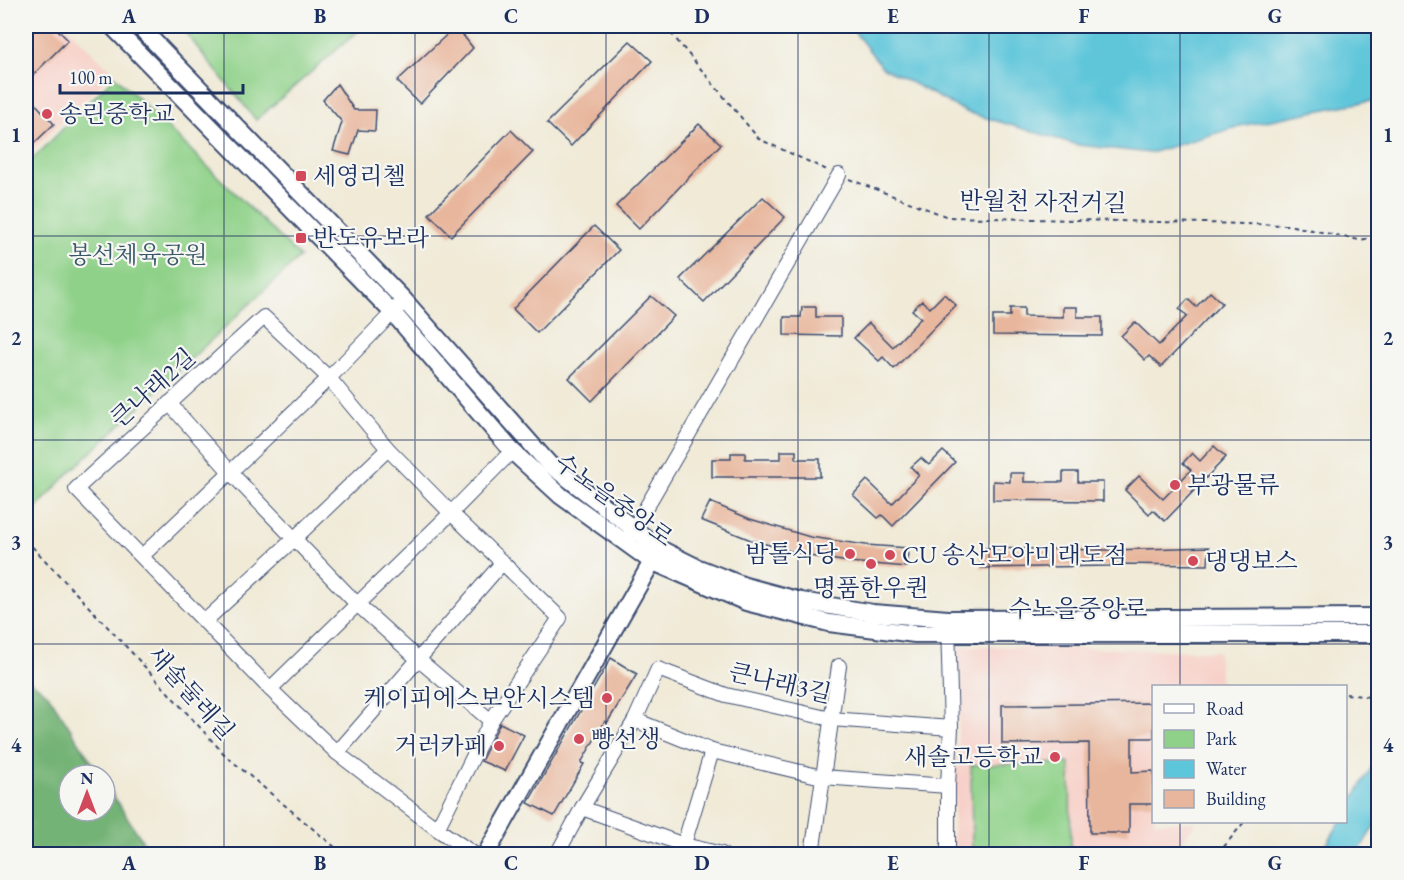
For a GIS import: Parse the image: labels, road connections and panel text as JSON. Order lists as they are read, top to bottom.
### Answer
{
  "streets": {
    "main road": ["수노을중앙로"],
    "street": ["큰나래2길", "큰나래3길"],
    "path": ["반월천 자전거길", "새솔둘레길"]
  },
  "parks": ["봉선체육공원"],
  "places": {
    "other": [
      "송린중학교",
      "부광물류",
      "밤톨식당",
      "CU 송산모아미래도점",
      "댕댕보스",
      "명품한우퀀",
      "케이피에스보안시스템",
      "빵선생",
      "거러카페",
      "새솔고등학교"
    ],
    "transit": ["세영리첼", "반도유보라"]
  },
  "legend": [
    "Road",
    "Park",
    "Water",
    "Building"
  ],
  "scale_bar": "100 m",
  "north": "top",
  "grid": {
    "columns": [
      "A",
      "B",
      "C",
      "D",
      "E",
      "F",
      "G"
    ],
    "rows": [
      "1",
      "2",
      "3",
      "4"
    ]
  }
}
